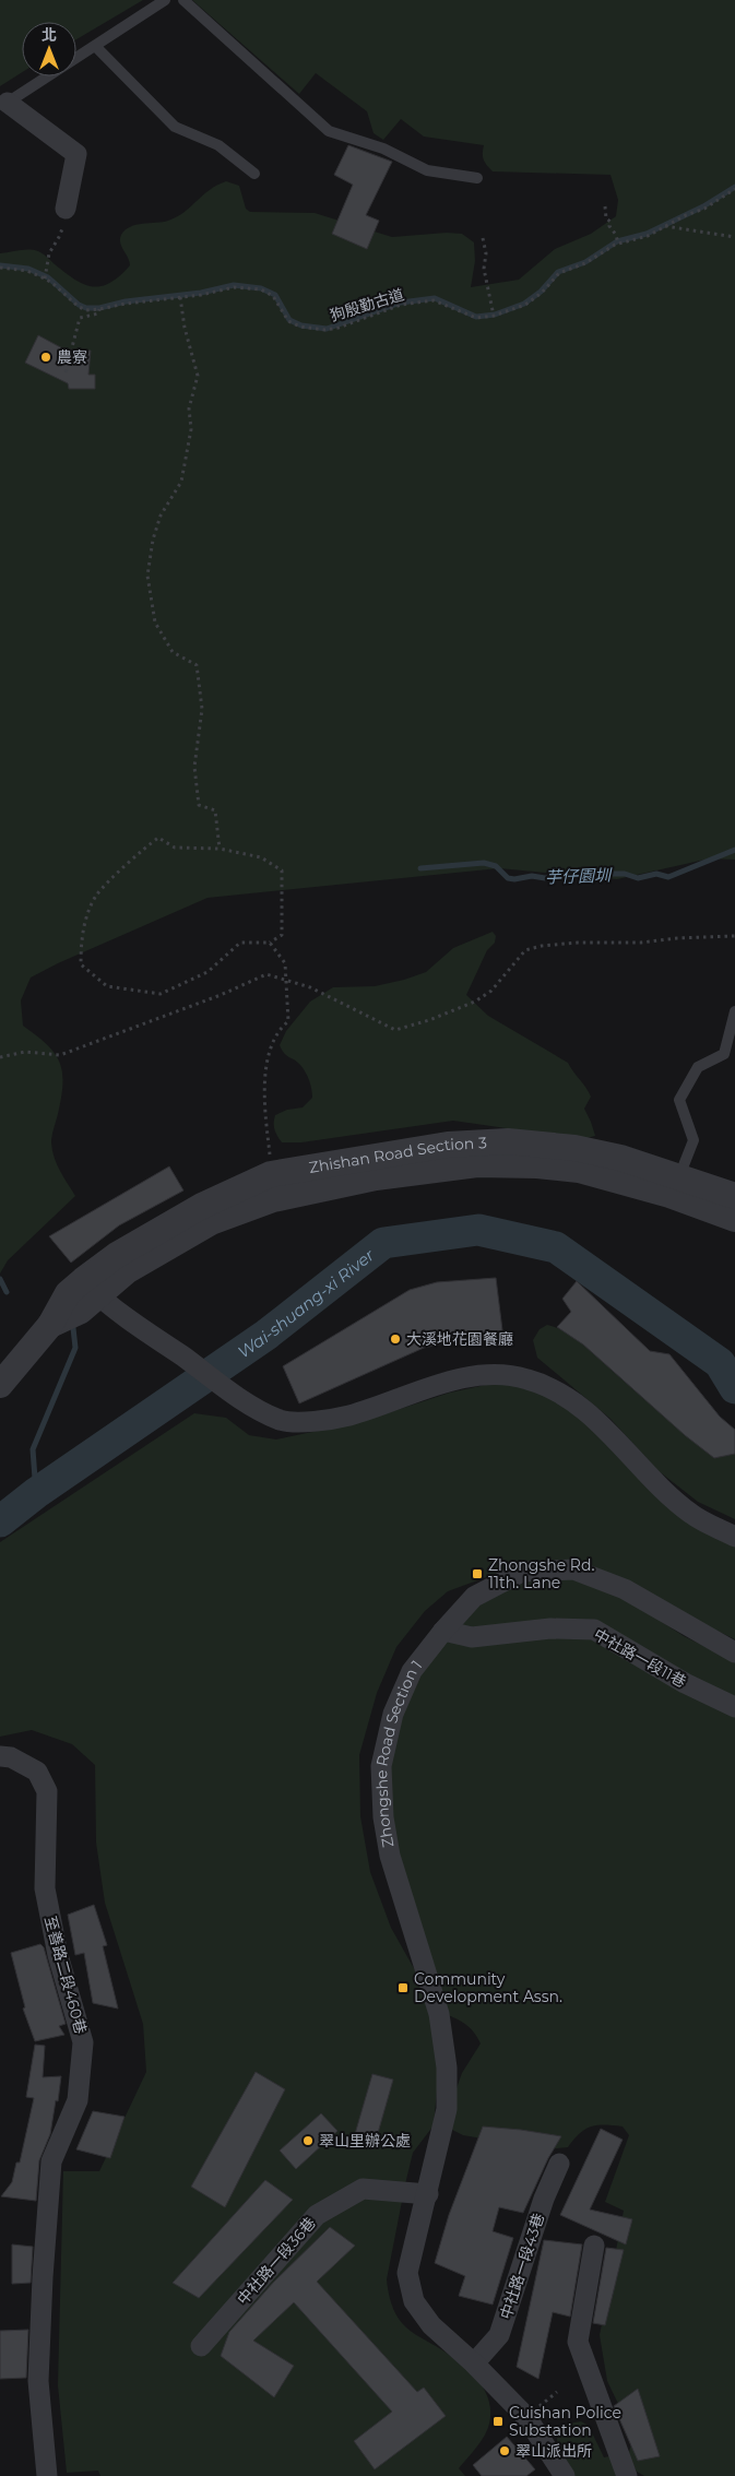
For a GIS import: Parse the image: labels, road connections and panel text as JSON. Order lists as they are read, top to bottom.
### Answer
{
  "streets": {
    "street": [
      "Zhishan Road Section 3",
      "中社路一段11巷",
      "Zhongshe Road Section 1",
      "至善路二段460巷",
      "中社路一段36巷",
      "中社路一段43巷"
    ],
    "path": ["狗殷勤古道"]
  },
  "crossings": [
    ["中社路一段11巷", "Zhongshe Road Section 1"],
    ["Zhongshe Road Section 1", "中社路一段36巷"],
    ["Zhongshe Road Section 1", "中社路一段43巷"]
  ],
  "water": ["芋仔園圳", "Wai-shuang-xi River"],
  "places": {
    "other": [
      "農寮",
      "大溪地花園餐廳",
      "翠山里辦公處",
      "翠山派出所"
    ],
    "transit": ["Zhongshe Rd. 11th. Lane", "Community Development Assn.", "Cuishan Police Substation"]
  },
  "north": "top"
}
